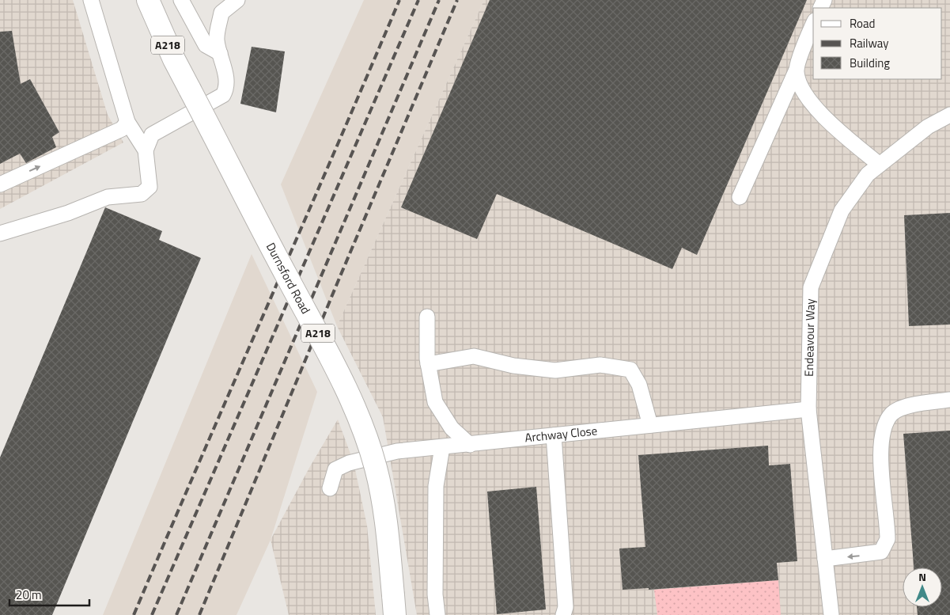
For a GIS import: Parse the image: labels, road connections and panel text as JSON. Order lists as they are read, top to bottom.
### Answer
{
  "streets": {
    "main road": ["A218", "Durnsford Road"],
    "lane": ["Endeavour Way", "Archway Close"]
  },
  "crossings": [
    ["Endeavour Way", "Archway Close"]
  ],
  "legend": ["Road", "Railway", "Building"],
  "scale_bar": "20 m",
  "north": "top"
}
